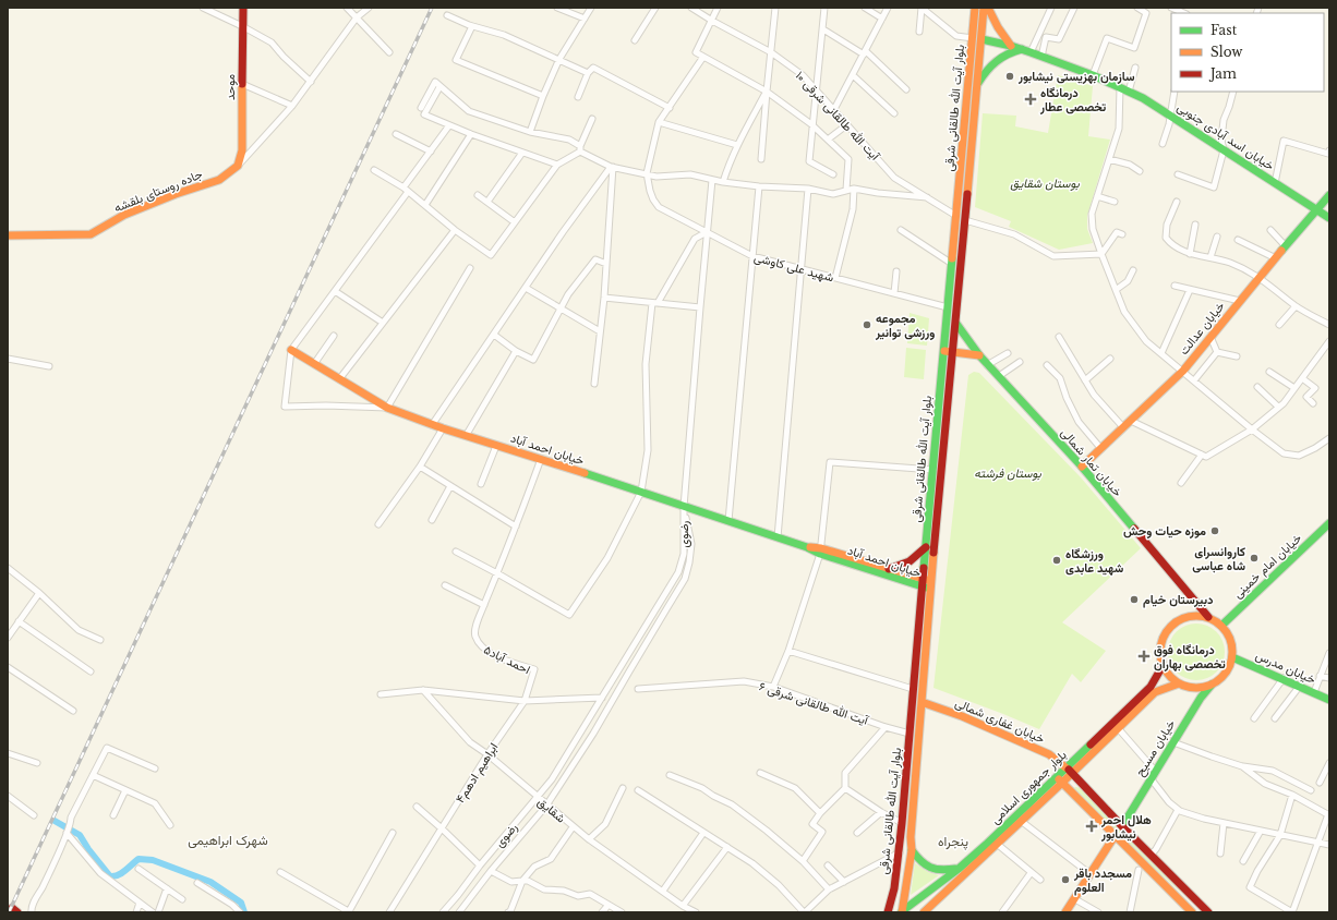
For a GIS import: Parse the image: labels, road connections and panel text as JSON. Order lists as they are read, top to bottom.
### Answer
{
  "streets": {
    "main road": [
      "موحد",
      "بلوار آیت الله طالقانی شرقی",
      "خیابان اسد آبادی جنوبی",
      "جاده روستای بلقشه",
      "خیابان عدالت",
      "خیابان احمد آباد",
      "خیابان تمار شمالی",
      "خیابان امام خمینی",
      "خیابان مدرس",
      "خیابان غفاری شمالی",
      "خیابان مسیح",
      "بلوار جمهوری اسلامی"
    ],
    "street": [
      "آیت الله طالقانی شرقی ۱۰",
      "شهید علی کاوشی",
      "رضوی",
      "احمد آباد۵",
      "آیت الله طالقانی شرقی ۶",
      "ابراهیم ادهم۴",
      "شقایق"
    ]
  },
  "crossings": [
    ["موحد", "جاده روستای بلقشه"],
    ["بلوار آیت الله طالقانی شرقی", "آیت الله طالقانی شرقی ۱۰"],
    ["بلوار آیت الله طالقانی شرقی", "خیابان اسد آبادی جنوبی"],
    ["بلوار آیت الله طالقانی شرقی", "شهید علی کاوشی"],
    ["بلوار آیت الله طالقانی شرقی", "خیابان احمد آباد"],
    ["بلوار آیت الله طالقانی شرقی", "خیابان تمار شمالی"],
    ["بلوار آیت الله طالقانی شرقی", "آیت الله طالقانی شرقی ۶"],
    ["بلوار آیت الله طالقانی شرقی", "خیابان غفاری شمالی"],
    ["بلوار آیت الله طالقانی شرقی", "بلوار جمهوری اسلامی"],
    ["خیابان اسد آبادی جنوبی", "خیابان عدالت"],
    ["خیابان عدالت", "خیابان تمار شمالی"],
    ["خیابان احمد آباد", "رضوی"],
    ["خیابان احمد آباد", "احمد آباد۵"],
    ["خیابان تمار شمالی", "خیابان امام خمینی"],
    ["خیابان تمار شمالی", "خیابان مدرس"],
    ["خیابان تمار شمالی", "خیابان مسیح"],
    ["خیابان تمار شمالی", "بلوار جمهوری اسلامی"],
    ["رضوی", "شقایق"],
    ["خیابان امام خمینی", "خیابان مدرس"],
    ["خیابان امام خمینی", "خیابان مسیح"],
    ["خیابان امام خمینی", "بلوار جمهوری اسلامی"],
    ["احمد آباد۵", "ابراهیم ادهم۴"],
    ["خیابان مدرس", "خیابان مسیح"],
    ["خیابان مدرس", "بلوار جمهوری اسلامی"],
    ["خیابان غفاری شمالی", "خیابان مسیح"],
    ["خیابان غفاری شمالی", "بلوار جمهوری اسلامی"],
    ["خیابان مسیح", "بلوار جمهوری اسلامی"],
    ["ابراهیم ادهم۴", "شقایق"]
  ],
  "districts": ["شهرک ابراهیمی", "پنجراه"],
  "parks": ["بوستان شقایق", "بوستان فرشته"],
  "places": {
    "other": [
      "سازمان بهزیستی نیشابور",
      "مجموعه ورزشی توانیر",
      "موزه حیات وحش",
      "کاروانسرای شاه عباسی",
      "ورزشگاه شهید عابدی",
      "دبیرستان خیام",
      "مسجدد باقر العلوم"
    ],
    "health": ["درمانگاه تخصصی عطار", "درمانگاه فوق تخصصی بهاران", "هلال احمر نیشابور"]
  },
  "legend": ["Fast", "Slow", "Jam"]
}
